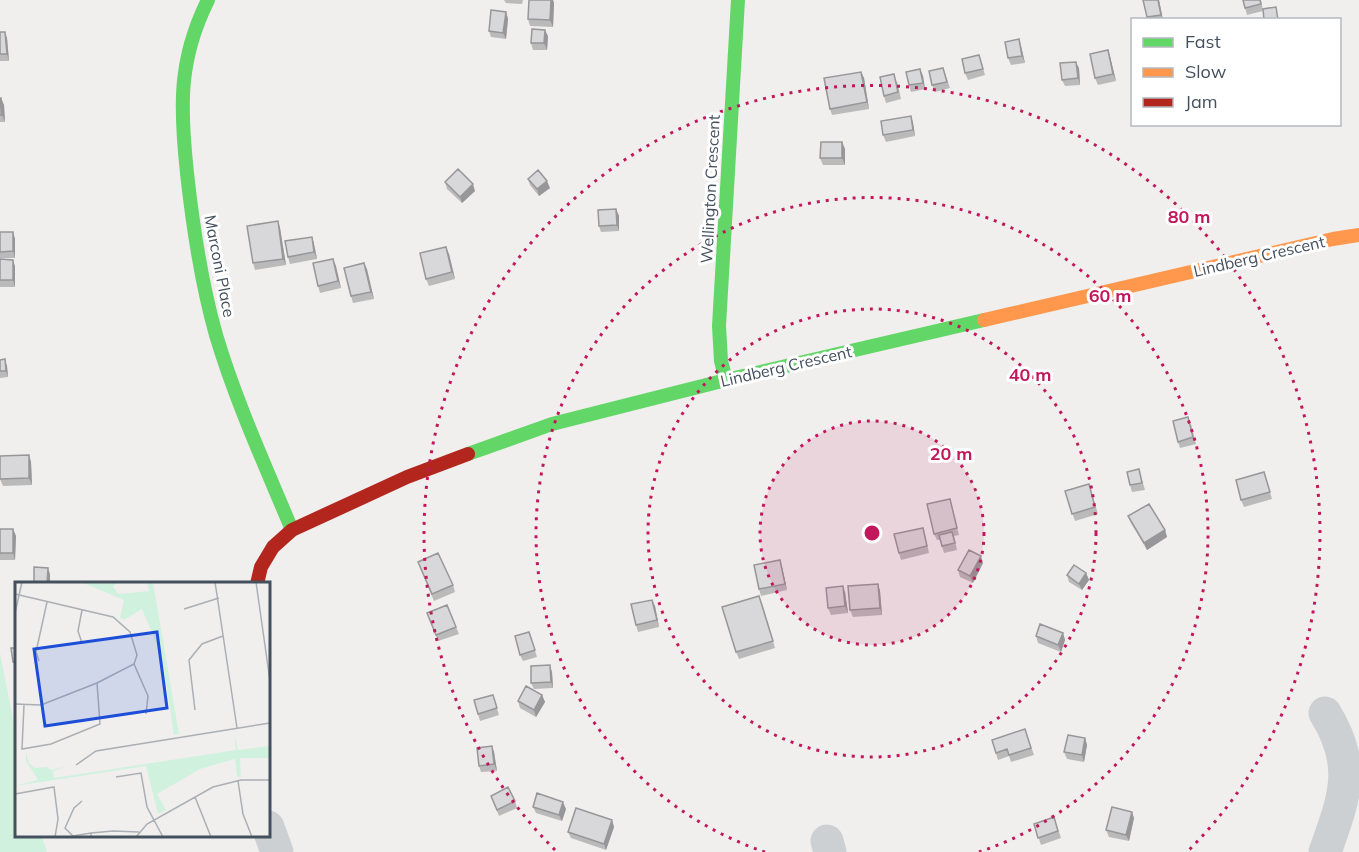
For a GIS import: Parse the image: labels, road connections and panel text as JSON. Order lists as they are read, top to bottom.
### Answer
{
  "streets": {
    "street": ["Wellington Crescent", "Lindberg Crescent", "Marconi Place"]
  },
  "crossings": [
    ["Wellington Crescent", "Lindberg Crescent"],
    ["Lindberg Crescent", "Marconi Place"]
  ],
  "legend": ["Fast", "Slow", "Jam"],
  "rings": [
    "80 m",
    "60 m",
    "40 m",
    "20 m"
  ]
}
